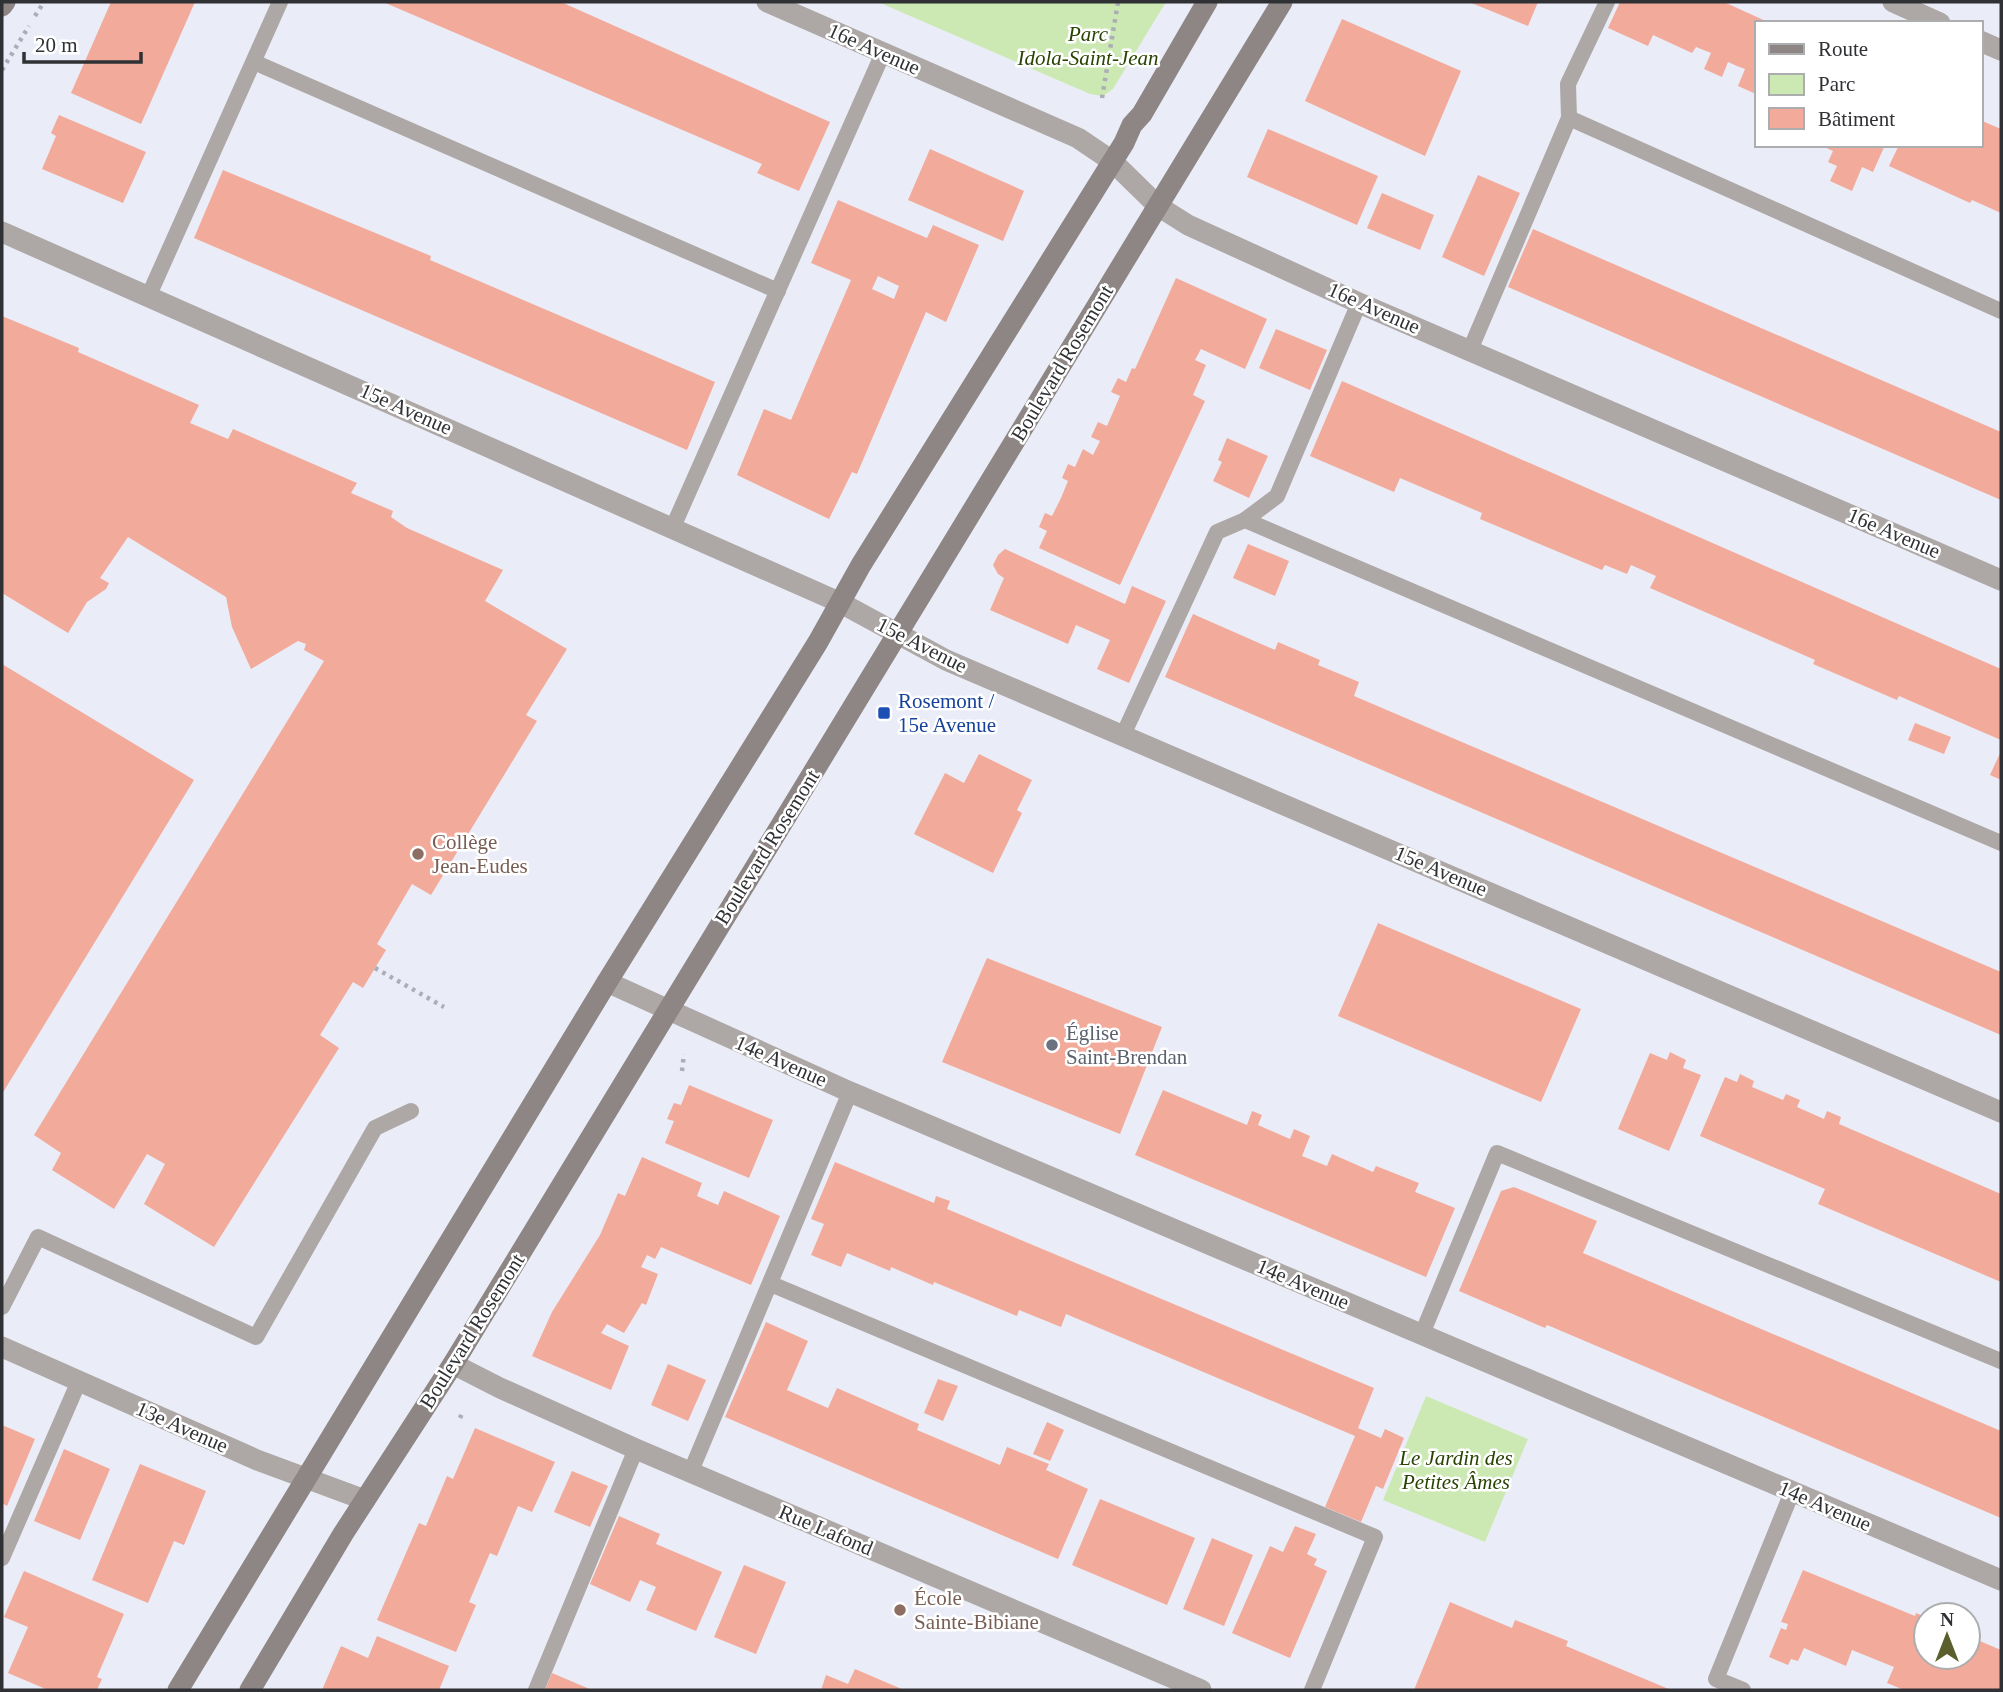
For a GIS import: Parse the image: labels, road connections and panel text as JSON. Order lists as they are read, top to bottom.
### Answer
{
  "streets": {
    "main road": ["Boulevard Rosemont"],
    "street": [
      "16e Avenue",
      "15e Avenue",
      "14e Avenue",
      "13e Avenue",
      "Rue Lafond"
    ]
  },
  "crossings": [
    ["16e Avenue", "Boulevard Rosemont"],
    ["Boulevard Rosemont", "15e Avenue"],
    ["Boulevard Rosemont", "14e Avenue"],
    ["Boulevard Rosemont", "13e Avenue"],
    ["Boulevard Rosemont", "Rue Lafond"]
  ],
  "parks": ["Parc Idola-Saint-Jean", "Le Jardin des Petites Âmes"],
  "places": {
    "transit": ["Rosemont / 15e Avenue"],
    "other": ["Collège Jean-Eudes", "Église Saint-Brendan", "École Sainte-Bibiane"]
  },
  "legend": ["Route", "Parc", "Bâtiment"],
  "scale_bar": "20 m",
  "north": "top"
}
